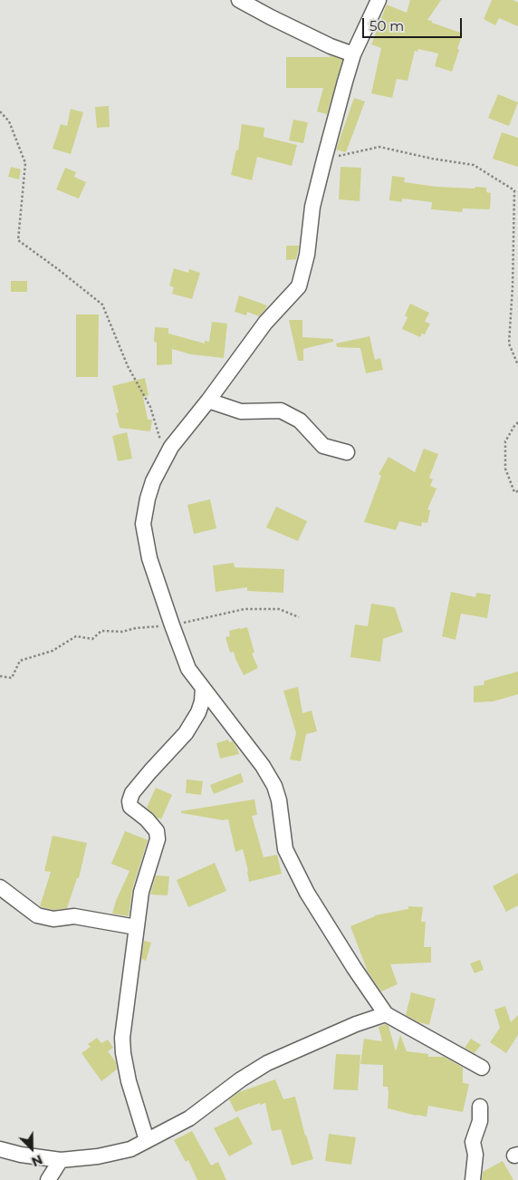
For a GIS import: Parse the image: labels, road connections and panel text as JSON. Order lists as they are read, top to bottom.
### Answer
{
  "scale_bar": "50 m",
  "north": "bottom right"
}
